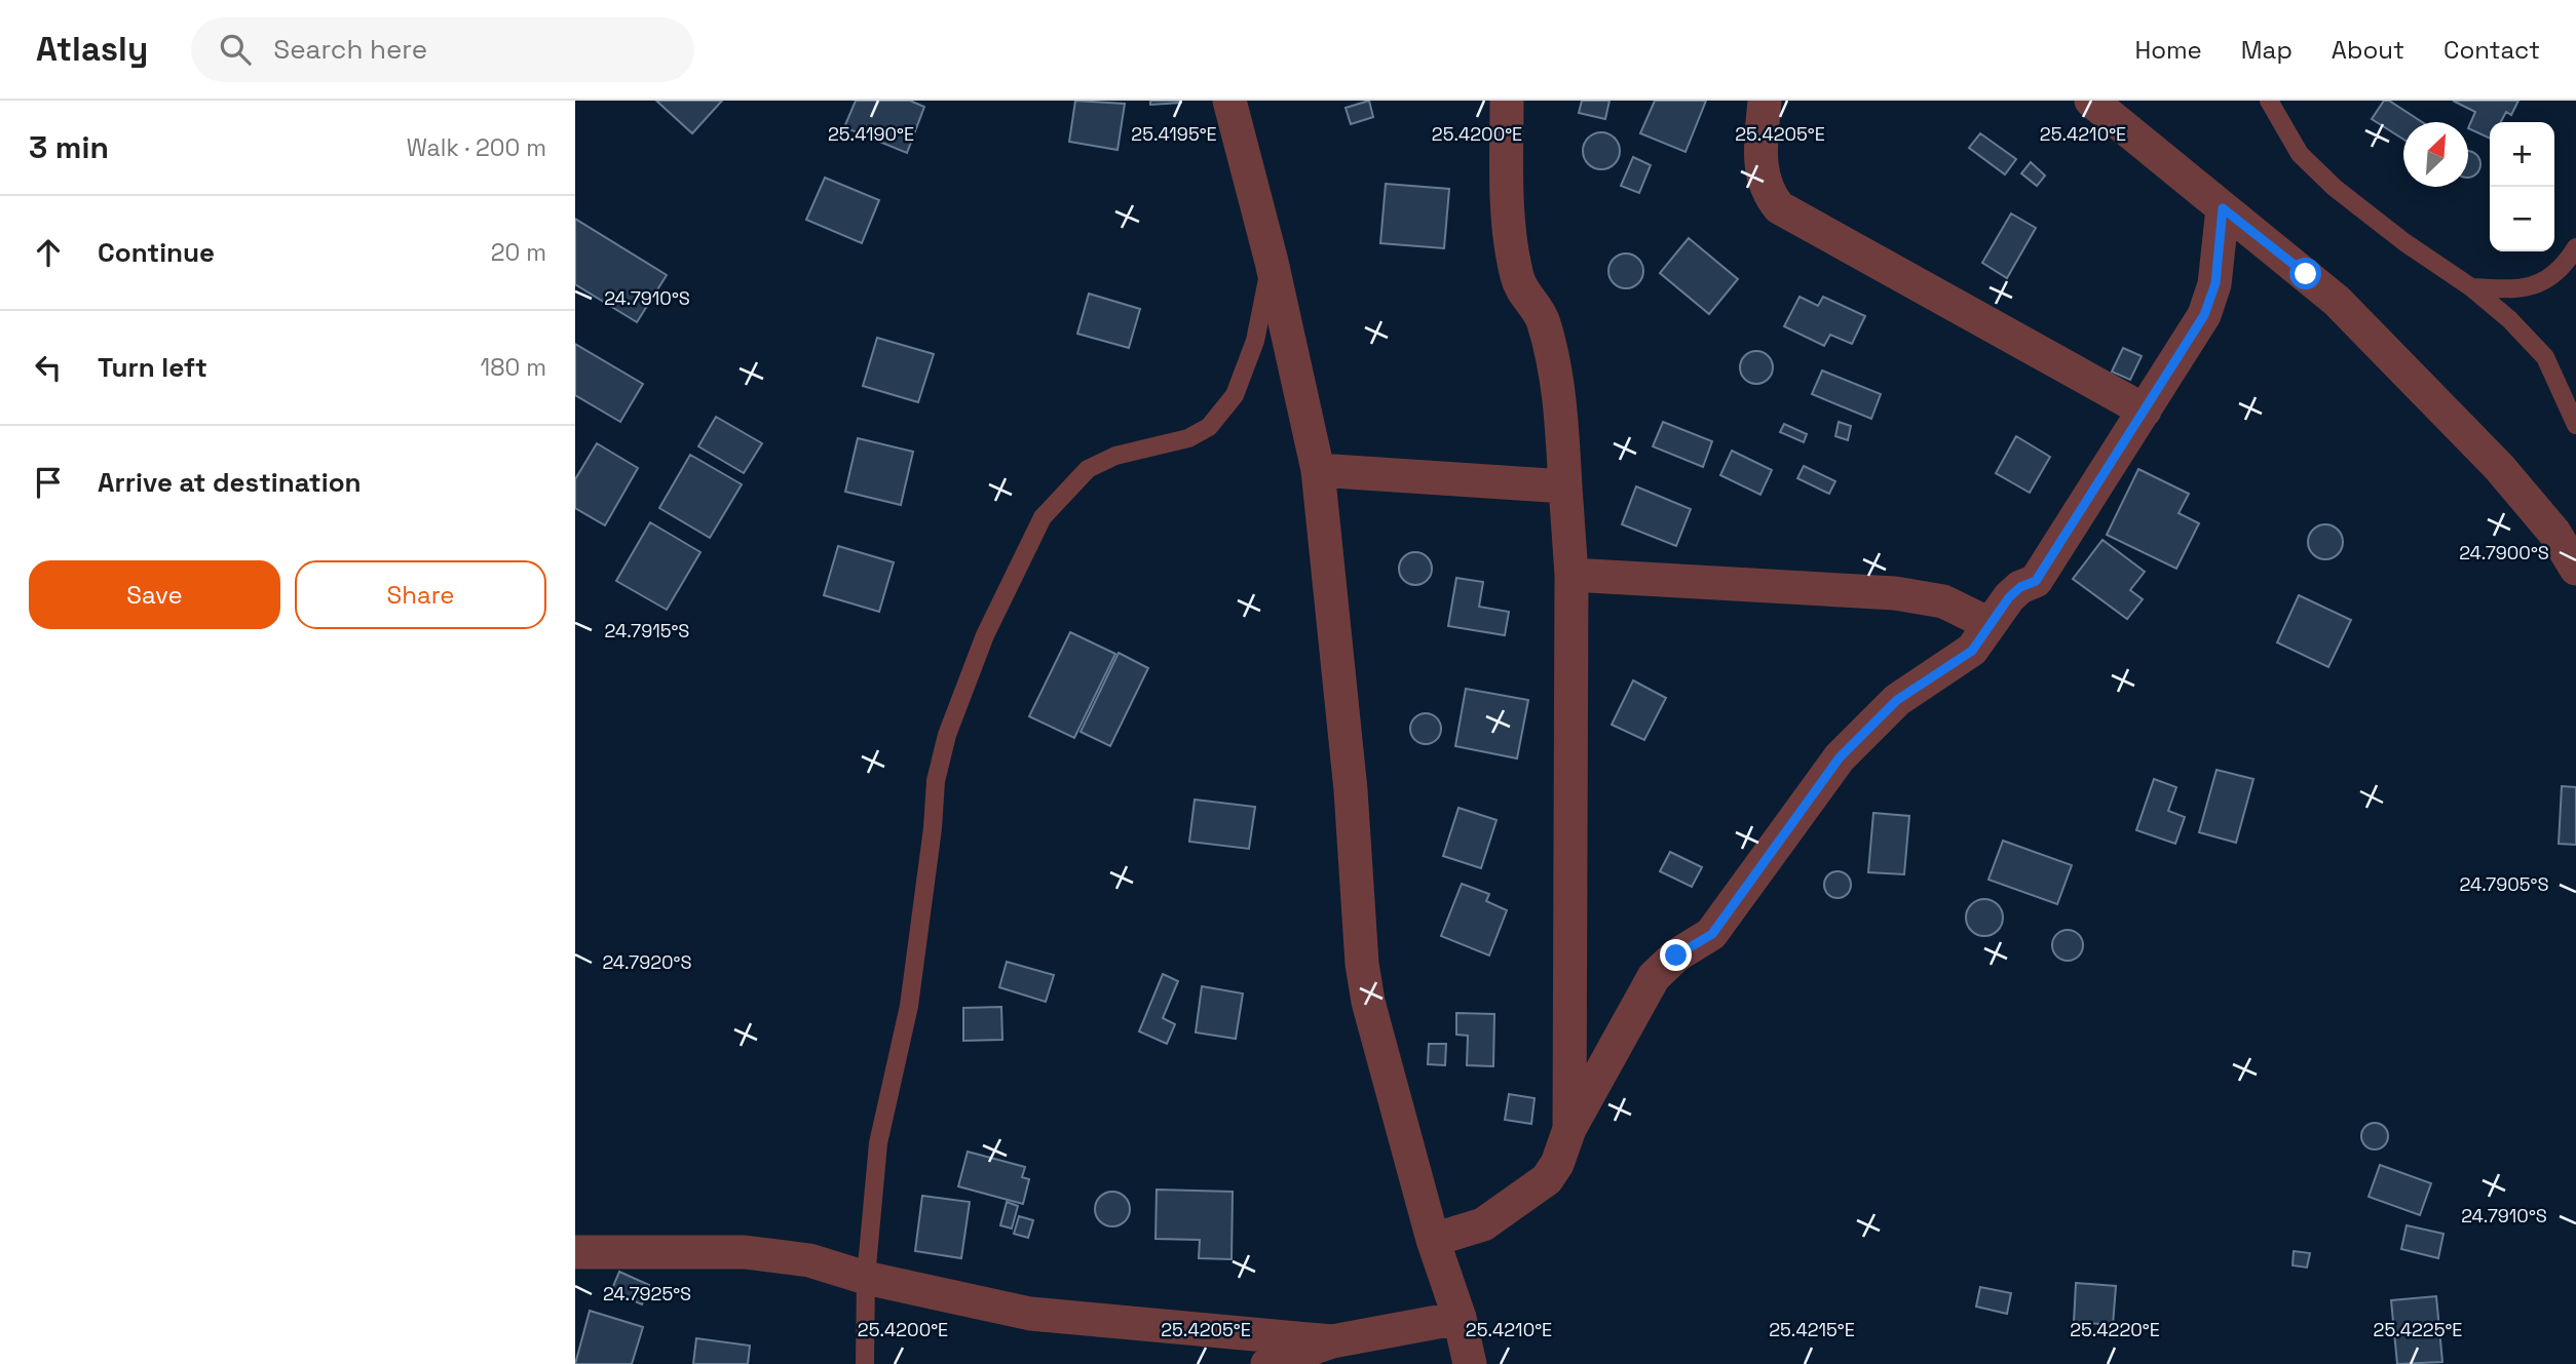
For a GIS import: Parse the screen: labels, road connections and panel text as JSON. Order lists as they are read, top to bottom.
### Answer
{
  "north": "top right",
  "page": {
    "header": "Atlasly",
    "search": "Search here",
    "nav": [
      "Home",
      "Map",
      "About",
      "Contact"
    ],
    "heading": ["3 min", "Walk · 200 m"],
    "map_buttons": ["+", "−"],
    "list": [
      ["Continue", "20 m"],
      ["Turn left", "180 m"],
      "Arrive at destination"
    ],
    "buttons": ["Save", "Share"]
  },
  "coordinates": [
    "25.4190°E",
    "25.4195°E",
    "25.4200°E",
    "25.4205°E",
    "25.4210°E",
    "24.7910°S",
    "24.7900°S",
    "24.7915°S",
    "24.7905°S",
    "24.7920°S",
    "24.7925°S",
    "25.4215°E",
    "25.4220°E",
    "25.4225°E"
  ]
}
